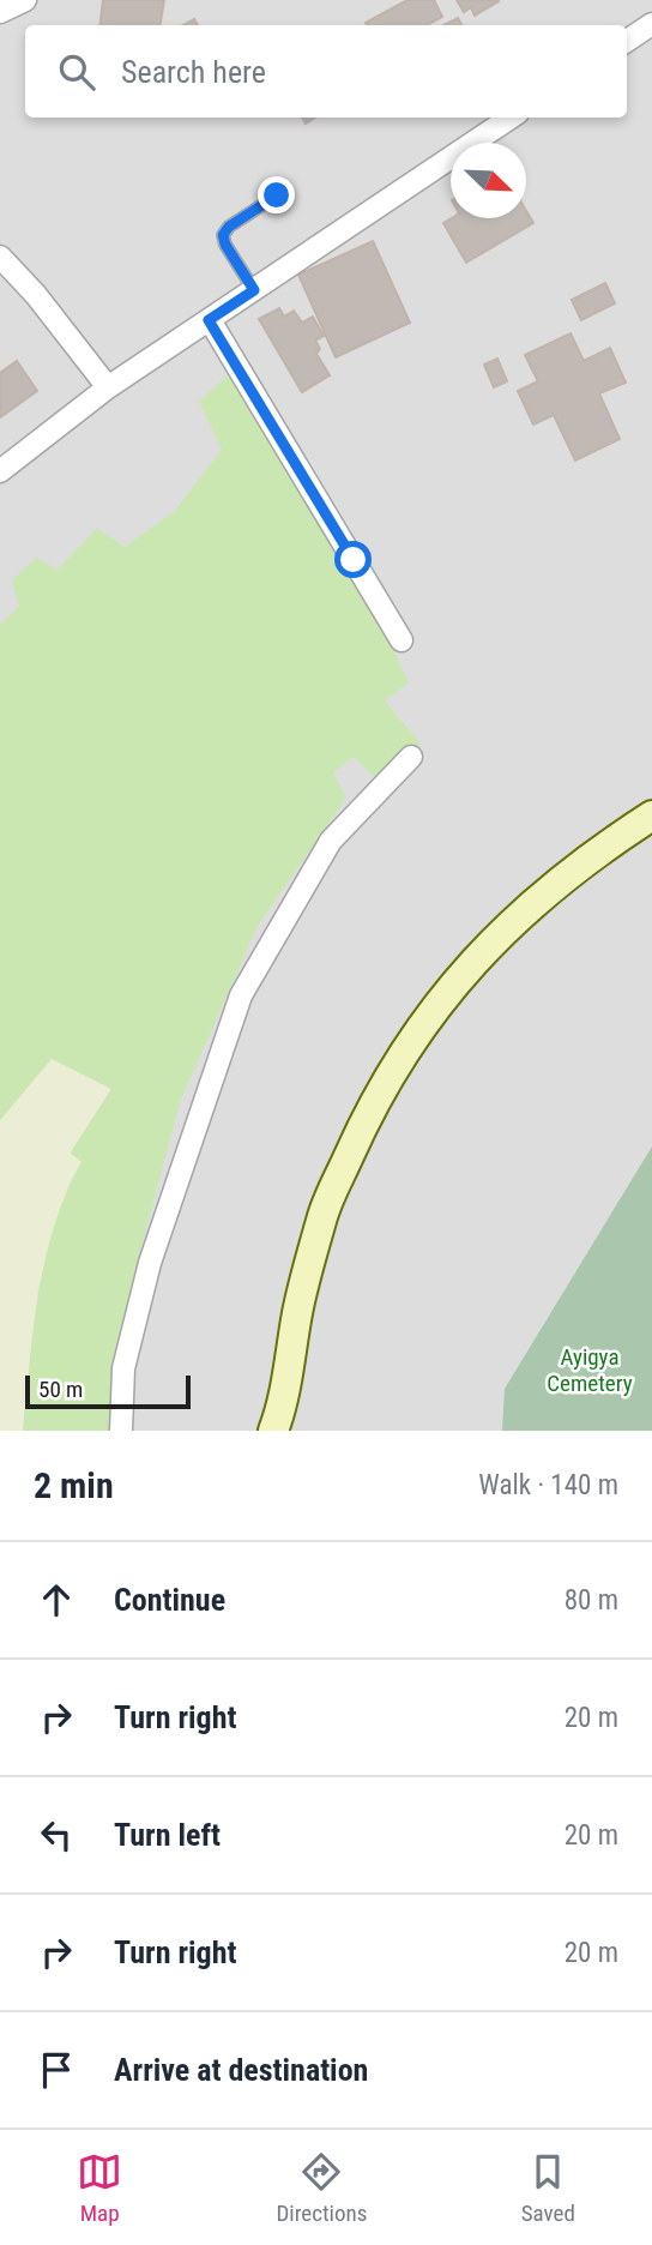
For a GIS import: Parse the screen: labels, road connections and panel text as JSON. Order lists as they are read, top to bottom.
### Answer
{
  "parks": ["Ayigya Cemetery"],
  "scale_bar": "50 m",
  "north": "bottom right",
  "page": {
    "search": "Search here",
    "scale": "50 m",
    "heading": ["2 min", "Walk · 140 m"],
    "list": [
      ["Continue", "80 m"],
      ["Turn right", "20 m"],
      ["Turn left", "20 m"],
      ["Turn right", "20 m"],
      "Arrive at destination"
    ],
    "nav": ["Map", "Directions", "Saved"]
  }
}
